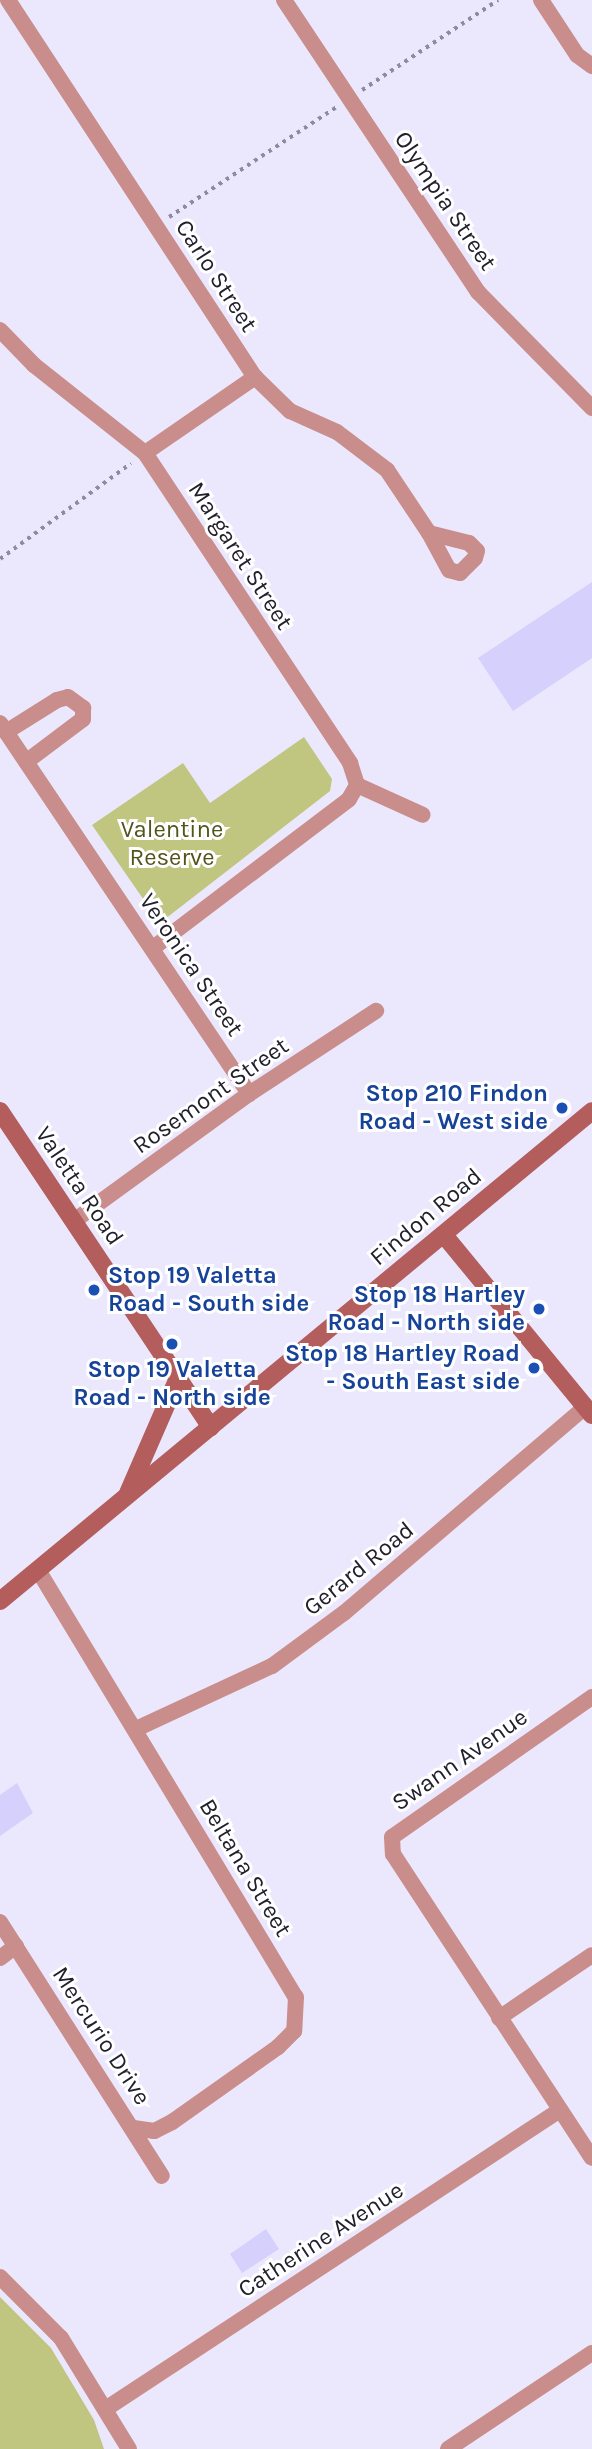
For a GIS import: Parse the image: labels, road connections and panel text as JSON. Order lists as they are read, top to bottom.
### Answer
{
  "streets": {
    "main road": ["Valetta Road", "Findon Road"],
    "street": [
      "Olympia Street",
      "Carlo Street",
      "Margaret Street",
      "Veronica Street",
      "Rosemont Street",
      "Gerard Road",
      "Swann Avenue",
      "Beltana Street",
      "Mercurio Drive",
      "Catherine Avenue"
    ]
  },
  "crossings": [
    ["Veronica Street", "Rosemont Street"],
    ["Rosemont Street", "Valetta Road"],
    ["Valetta Road", "Findon Road"],
    ["Findon Road", "Beltana Street"],
    ["Gerard Road", "Beltana Street"],
    ["Beltana Street", "Mercurio Drive"]
  ],
  "parks": ["Valentine Reserve"],
  "places": [
    "Stop 210 Findon Road - West side",
    "Stop 19 Valetta Road - South side",
    "Stop 18 Hartley Road - North side",
    "Stop 19 Valetta Road - North side",
    "Stop 18 Hartley Road - South East side"
  ]
}
